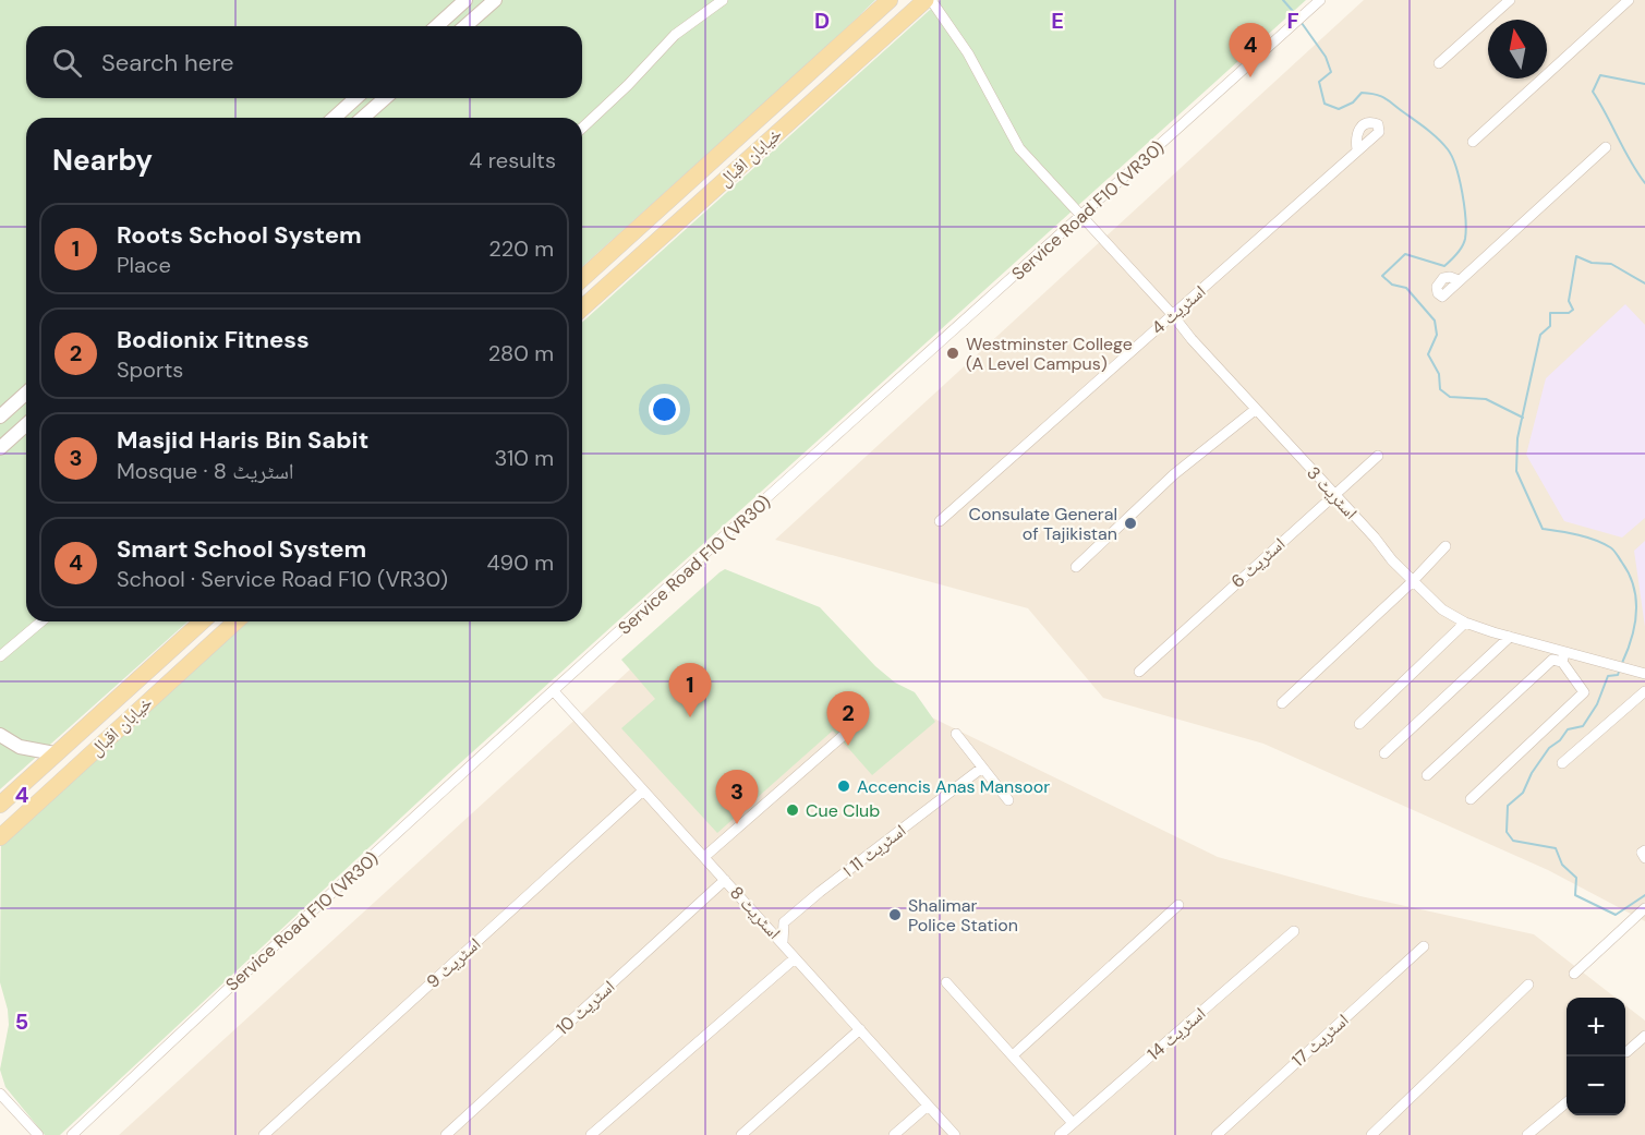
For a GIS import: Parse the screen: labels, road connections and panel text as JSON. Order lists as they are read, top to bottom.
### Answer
{
  "streets": {
    "main road": ["خیابان اقبال"],
    "street": [
      "Service Road F10 (VR30)",
      "اسٹریٹ 4",
      "اسٹریٹ 3",
      "اسٹریٹ 6",
      "اسٹریٹ 11 ا",
      "اسٹریٹ 8",
      "اسٹریٹ 9",
      "اسٹریٹ 10",
      "اسٹریٹ 14",
      "اسٹریٹ 17"
    ]
  },
  "crossings": [
    ["Service Road F10 (VR30)", "اسٹریٹ 3"],
    ["Service Road F10 (VR30)", "اسٹریٹ 8"],
    ["اسٹریٹ 4", "اسٹریٹ 3"],
    ["اسٹریٹ 3", "اسٹریٹ 6"],
    ["اسٹریٹ 11 ا", "اسٹریٹ 8"],
    ["اسٹریٹ 8", "اسٹریٹ 9"],
    ["اسٹریٹ 8", "اسٹریٹ 10"]
  ],
  "places": [
    "Westminster College (A Level Campus)",
    "Consulate General of Tajikistan",
    "Accencis Anas Mansoor",
    "Cue Club",
    "Shalimar Police Station"
  ],
  "north": "top",
  "page": {
    "pins": [
      "4",
      "1",
      "2",
      "3"
    ],
    "search": "Search here",
    "heading": ["Nearby", "4 results"],
    "list": [
      {
        "mark": "1",
        "name": "Roots School System",
        "note": "Place",
        "value": "220 m"
      },
      {
        "mark": "2",
        "name": "Bodionix Fitness",
        "note": "Sports",
        "value": "280 m"
      },
      {
        "mark": "3",
        "name": "Masjid Haris Bin Sabit",
        "note": "Mosque · اسٹریٹ 8",
        "value": "310 m"
      },
      {
        "mark": "4",
        "name": "Smart School System",
        "note": "School · Service Road F10 (VR30)",
        "value": "490 m"
      }
    ],
    "map_buttons": ["+", "−"]
  },
  "grid": {
    "columns": ["D", "E", "F"],
    "rows": ["4", "5"]
  }
}
